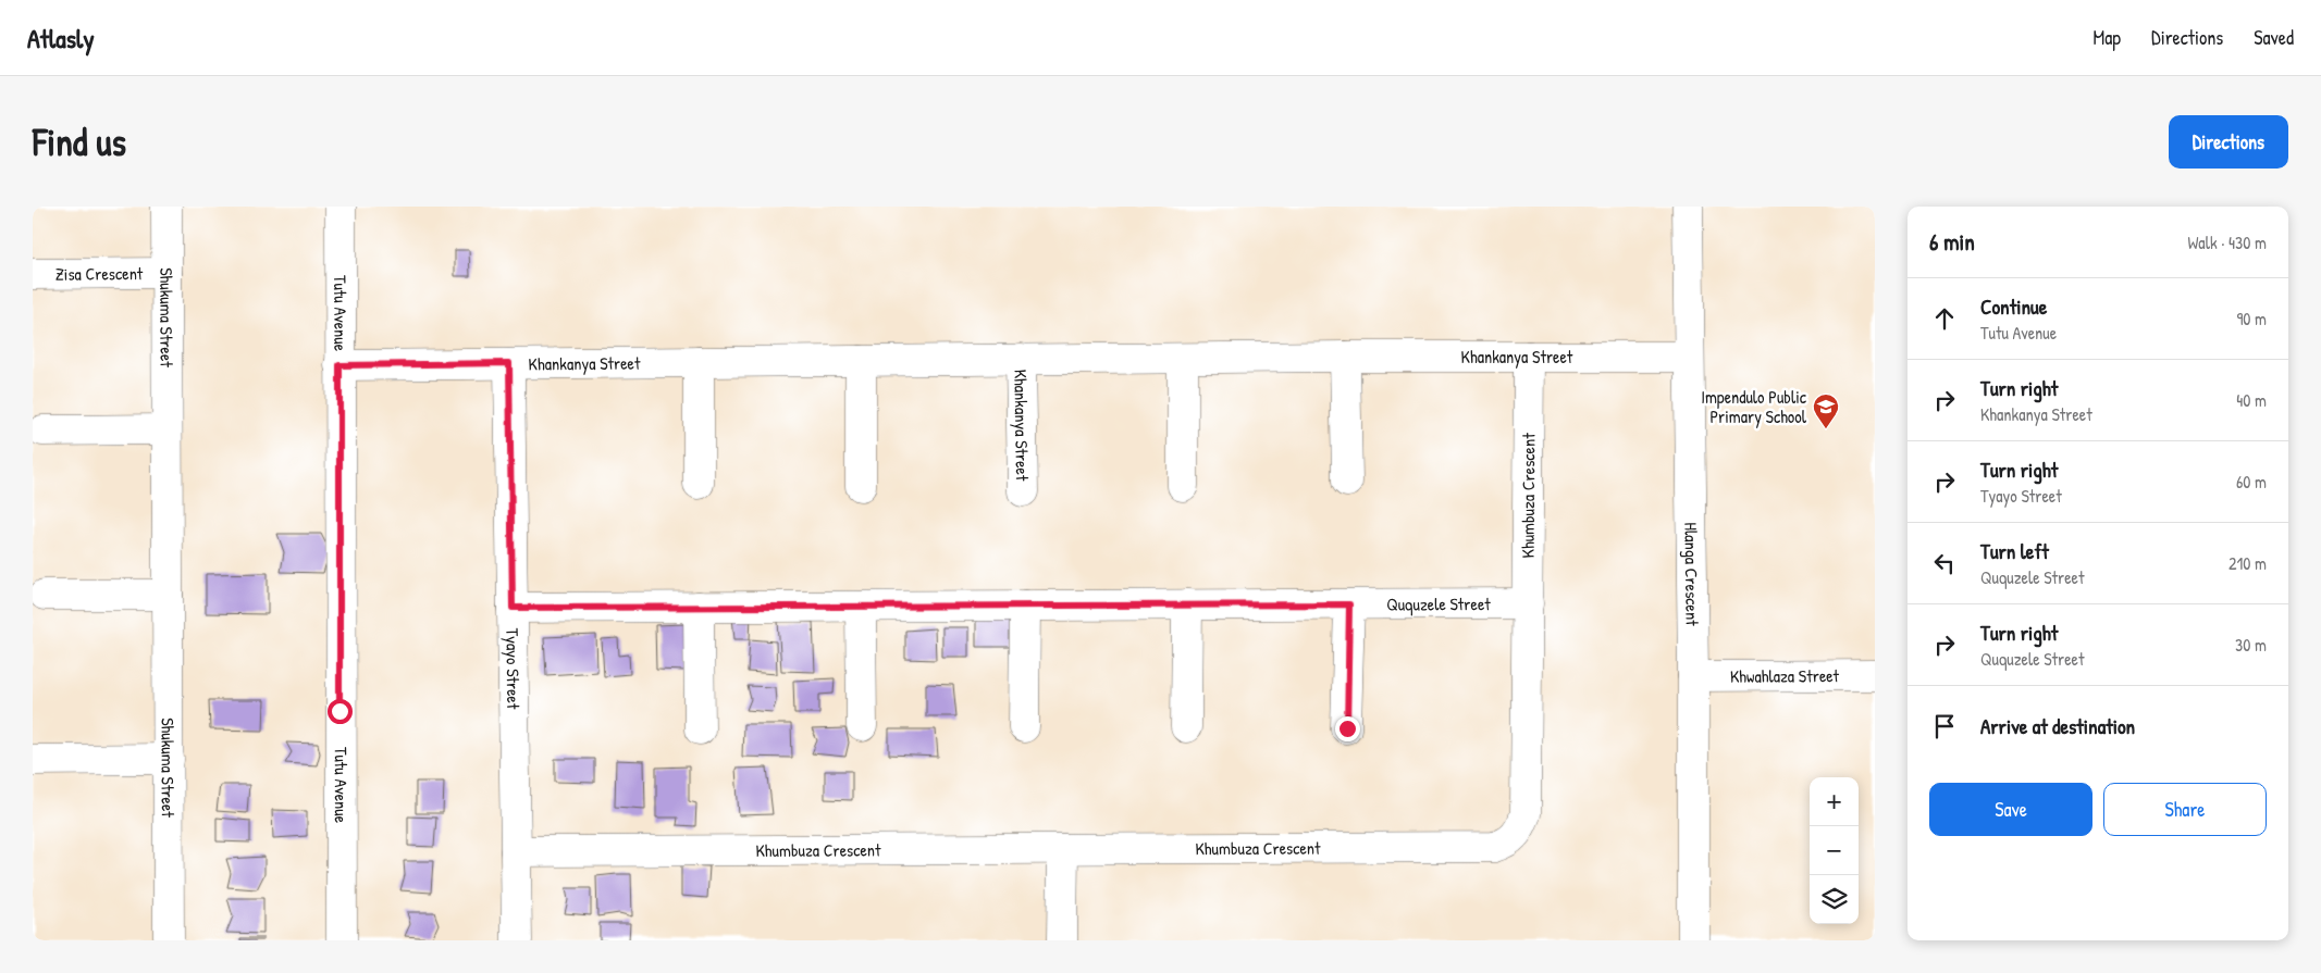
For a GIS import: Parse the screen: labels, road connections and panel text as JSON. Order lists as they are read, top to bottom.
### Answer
{
  "streets": {
    "street": [
      "Zisa Crescent",
      "Tutu Avenue",
      "Shukuma Street",
      "Khankanya Street",
      "Khumbuza Crescent",
      "Hlanga Crescent",
      "Ququzele Street",
      "Tyayo Street",
      "Khwahlaza Street"
    ]
  },
  "crossings": [
    ["Zisa Crescent", "Shukuma Street"],
    ["Tutu Avenue", "Khankanya Street"],
    ["Khankanya Street", "Khumbuza Crescent"],
    ["Khankanya Street", "Hlanga Crescent"],
    ["Khankanya Street", "Tyayo Street"],
    ["Khumbuza Crescent", "Ququzele Street"],
    ["Khumbuza Crescent", "Tyayo Street"],
    ["Hlanga Crescent", "Khwahlaza Street"],
    ["Ququzele Street", "Tyayo Street"]
  ],
  "places": {
    "school or university": ["Impendulo Public Primary School"]
  },
  "page": {
    "header": "Atlasly",
    "nav": ["Map", "Directions", "Saved"],
    "buttons": [
      "Directions",
      ["Save", "Share"]
    ],
    "title": "Find us",
    "heading": ["6 min", "Walk · 430 m"],
    "list": [
      ["Continue", "Tutu Avenue", "90 m"],
      ["Turn right", "Khankanya Street", "40 m"],
      ["Turn right", "Tyayo Street", "60 m"],
      ["Turn left", "Ququzele Street", "210 m"],
      ["Turn right", "Ququzele Street", "30 m"],
      "Arrive at destination"
    ],
    "map_buttons": ["+", "−"]
  }
}
